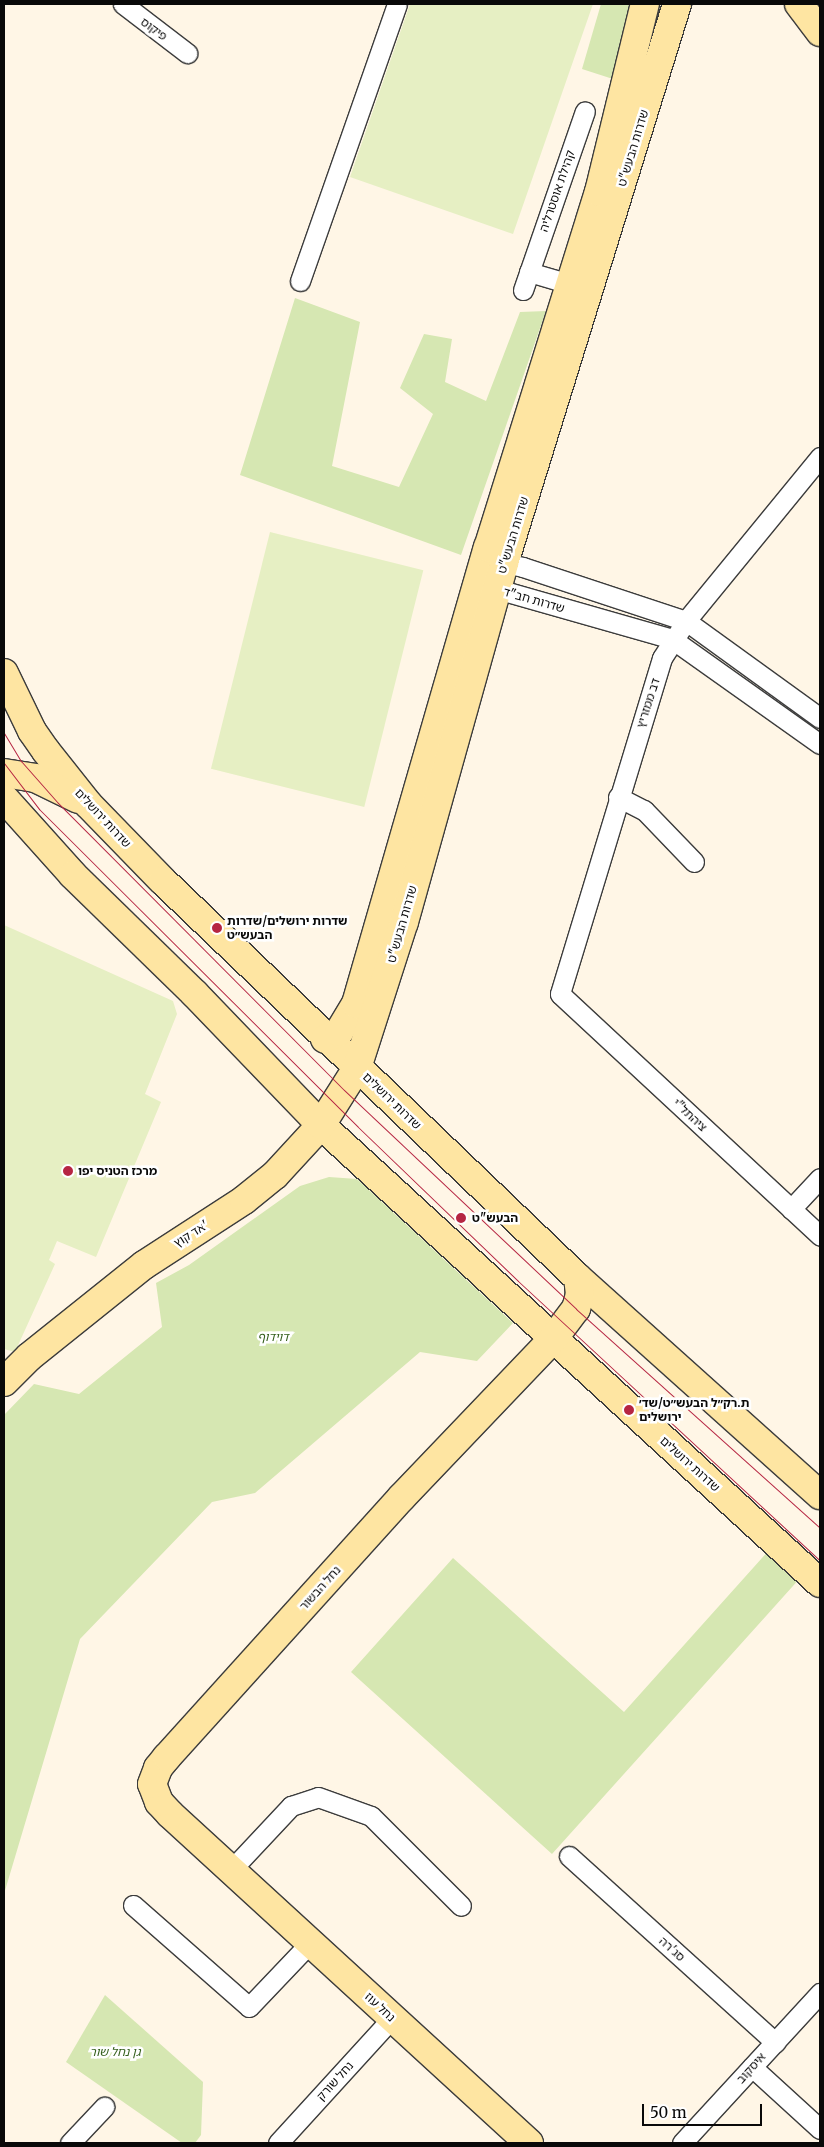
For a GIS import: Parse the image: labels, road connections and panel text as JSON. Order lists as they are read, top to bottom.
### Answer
{
  "streets": {
    "street": [
      "פיקוס",
      "שדרות הבעש\"ט",
      "קהילת אוסטרליה",
      "שדרות חב\"ד",
      "דב ממזריץ",
      "שדרות ירושלים",
      "ציהתל\"י",
      "אד קוץ'",
      "נחל הבשור",
      "סג'רה",
      "נחל עוז",
      "איסקוב",
      "נחל שורק"
    ]
  },
  "crossings": [
    ["שדרות הבעש\"ט", "שדרות חב\"ד"],
    ["שדרות הבעש\"ט", "שדרות ירושלים"],
    ["שדרות הבעש\"ט", "אד קוץ'"],
    ["שדרות חב\"ד", "דב ממזריץ"],
    ["דב ממזריץ", "ציהתל\"י"],
    ["שדרות ירושלים", "אד קוץ'"],
    ["שדרות ירושלים", "נחל הבשור"],
    ["נחל הבשור", "נחל עוז"],
    ["סג'רה", "איסקוב"],
    ["נחל עוז", "נחל שורק"]
  ],
  "parks": ["דוידוף", "גן נחל שור"],
  "places": [
    "שדרות ירושלים/שדרות הבעש״ט",
    "מרכז הטניס יפו",
    "הבעש\"ט",
    "ת.רק״ל הבעש״ט/שד׳ ירושלים"
  ],
  "scale_bar": "50 m"
}
